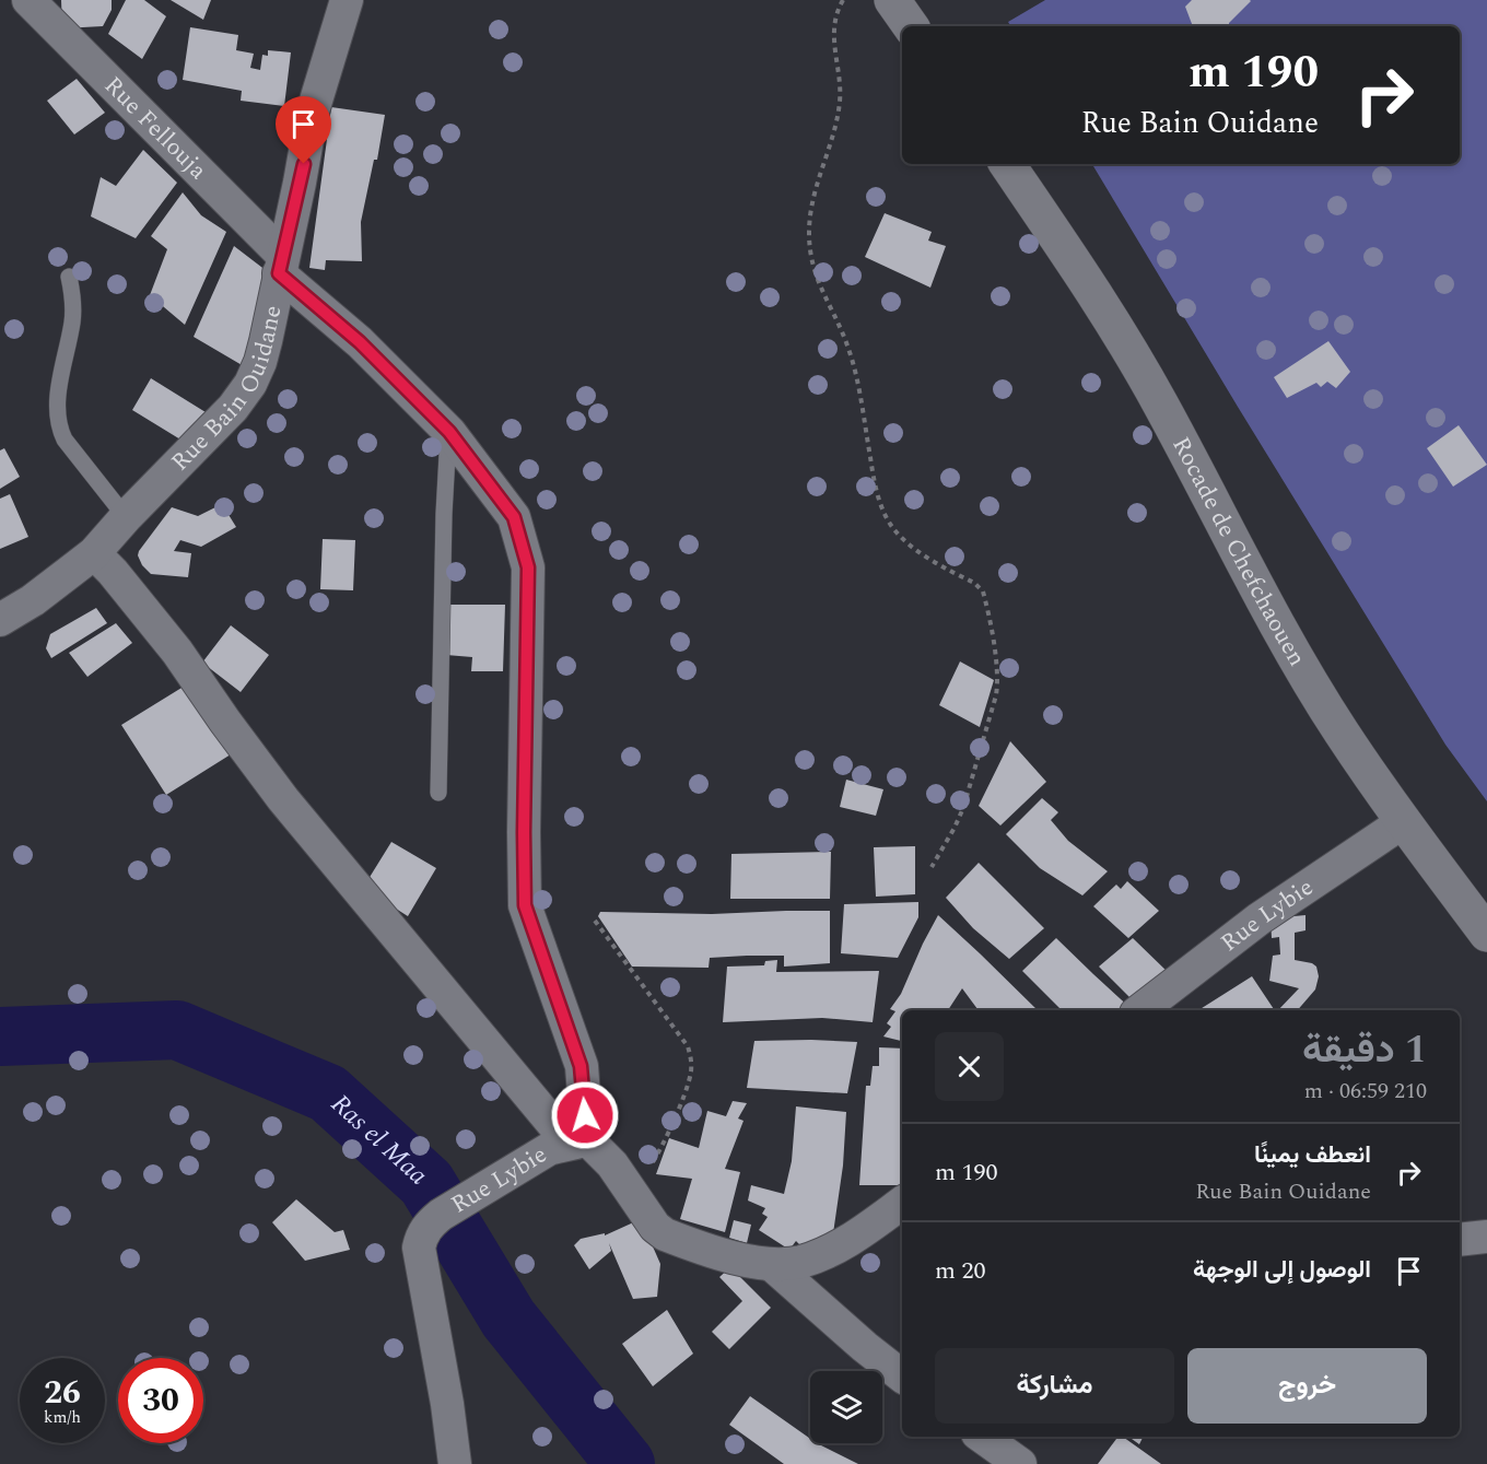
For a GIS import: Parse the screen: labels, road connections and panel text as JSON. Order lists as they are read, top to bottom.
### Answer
{
  "streets": {
    "main road": ["Rocade de Chefchaouen"],
    "street": ["Rue Fellouja", "Rue Bain Ouidane", "Rue Lybie"]
  },
  "crossings": [
    ["Rue Fellouja", "Rue Bain Ouidane"],
    ["Rue Fellouja", "Rue Lybie"],
    ["Rocade de Chefchaouen", "Rue Lybie"]
  ],
  "water": ["Ras el Maa"],
  "page": {
    "turn": ["190 m", "Rue Bain Ouidane"],
    "heading": ["1 دقيقة", "210 m · 06:59"],
    "list": [
      {
        "name": "انعطف يمينًا",
        "note": "Rue Bain Ouidane",
        "value": "190 m"
      },
      {
        "name": "الوصول إلى الوجهة",
        "value": "20 m"
      }
    ],
    "buttons": ["خروج", "مشاركة"],
    "speed": "26 km/h",
    "limit": "30"
  }
}
